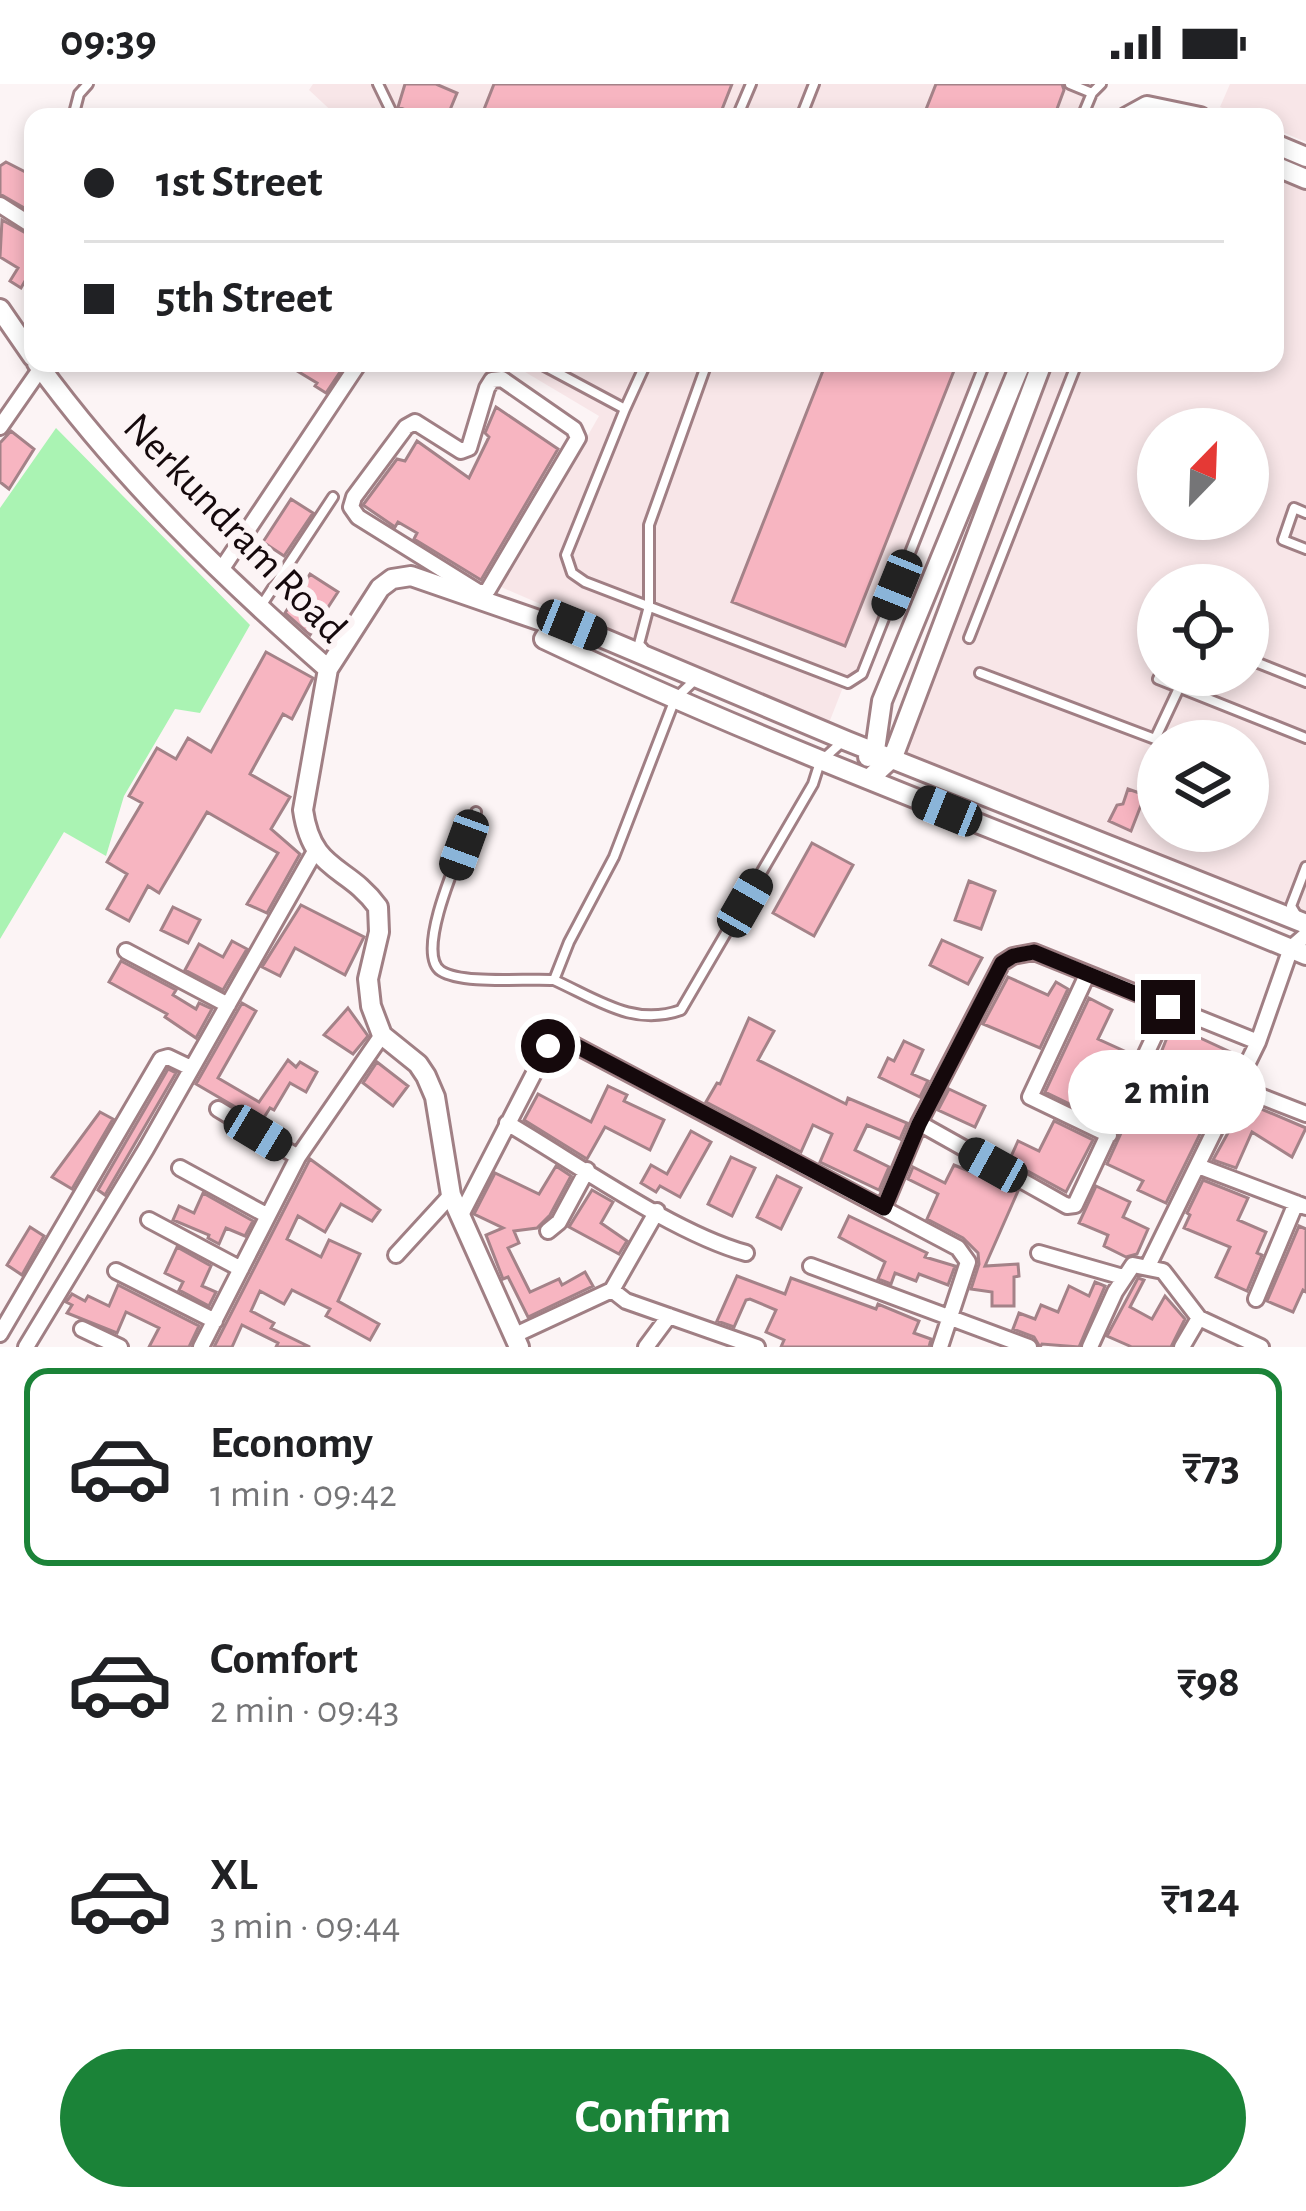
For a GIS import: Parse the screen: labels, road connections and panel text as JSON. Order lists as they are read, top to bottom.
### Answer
{
  "streets": {
    "street": ["Nerkundram Road"]
  },
  "north": "top right",
  "page": {
    "status": "09:39",
    "banner": ["1st Street", "5th Street"],
    "bubble": "2 min",
    "list": [
      {
        "name": "Economy",
        "note": "1 min · 09:42",
        "value": "₹73"
      },
      {
        "name": "Comfort",
        "note": "2 min · 09:43",
        "value": "₹98"
      },
      {
        "name": "XL",
        "note": "3 min · 09:44",
        "value": "₹124"
      }
    ],
    "buttons": "Confirm"
  }
}
